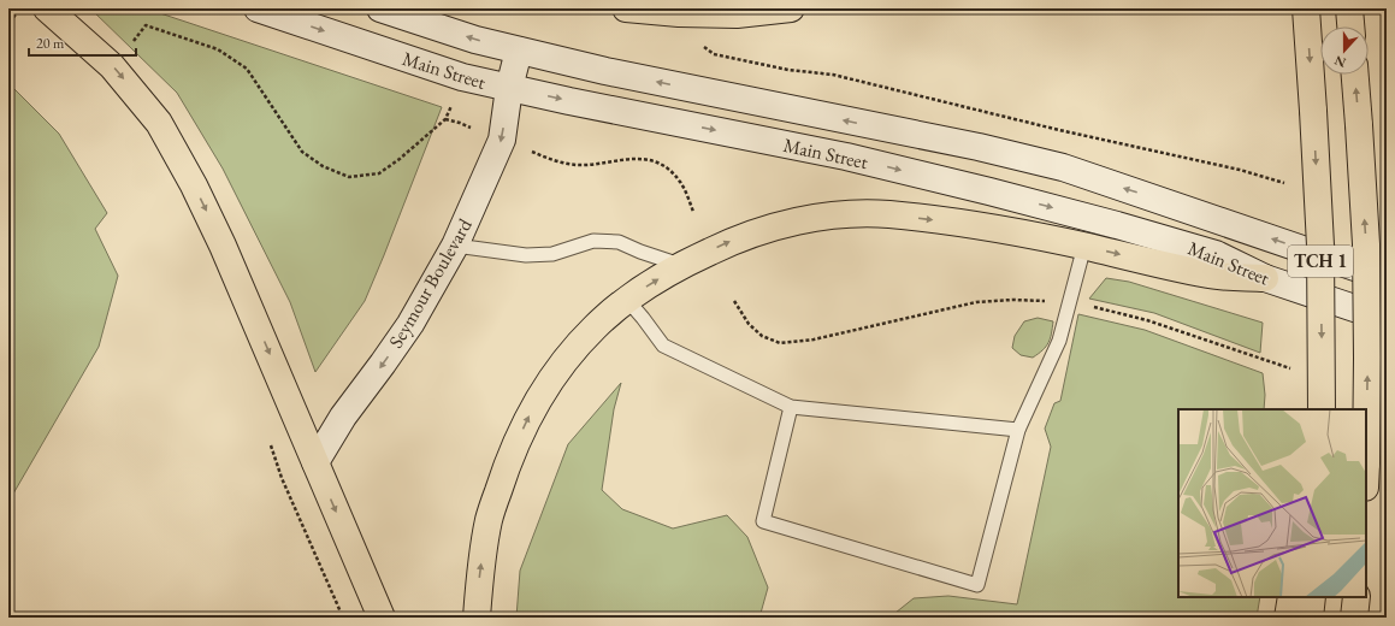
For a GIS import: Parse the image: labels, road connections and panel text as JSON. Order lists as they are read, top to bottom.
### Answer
{
  "streets": {
    "highway": ["TCH 1"],
    "main road": ["Main Street", "Seymour Boulevard"]
  },
  "crossings": [
    ["Main Street", "Seymour Boulevard"]
  ],
  "one_way": ["Seymour Boulevard"],
  "scale_bar": "20 m",
  "north": "bottom"
}
